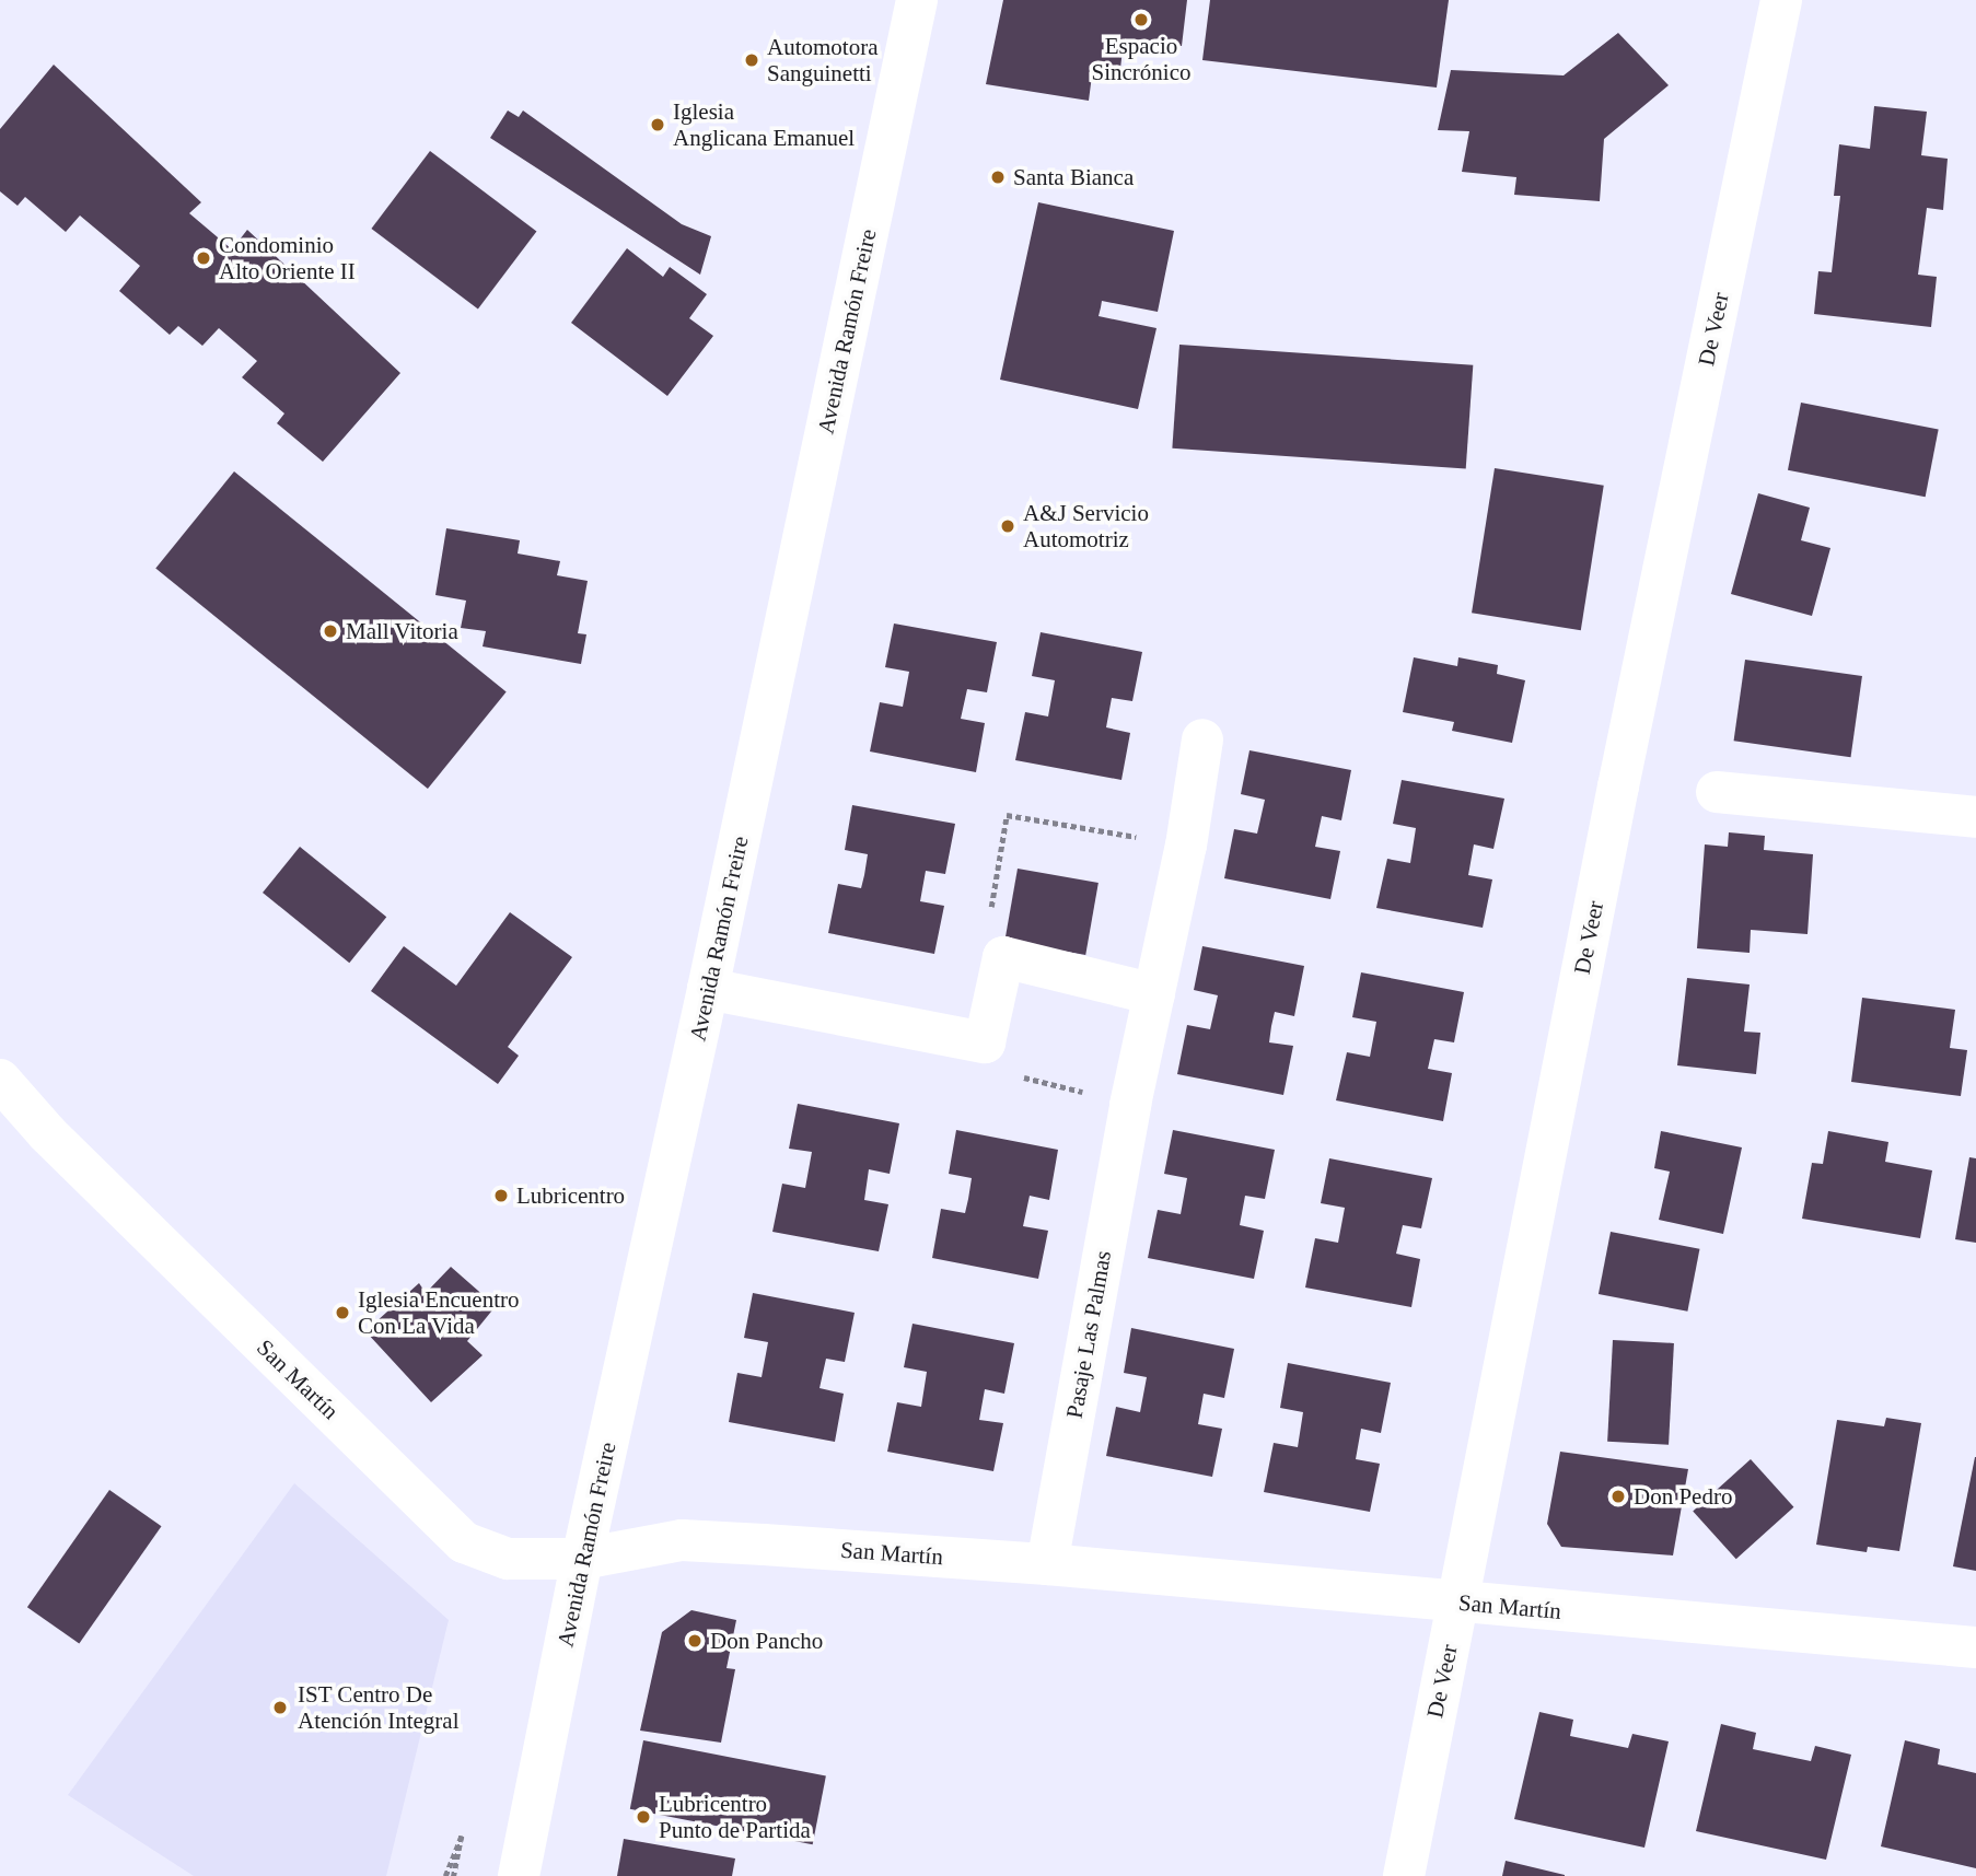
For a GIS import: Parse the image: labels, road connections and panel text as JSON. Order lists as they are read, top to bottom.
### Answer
{
  "streets": {
    "street": [
      "De Veer",
      "Avenida Ramón Freire",
      "Pasaje Las Palmas",
      "San Martín"
    ]
  },
  "crossings": [
    ["De Veer", "San Martín"],
    ["Avenida Ramón Freire", "San Martín"],
    ["Pasaje Las Palmas", "San Martín"]
  ],
  "places": [
    "Espacio Sincrónico",
    "Automotora Sanguinetti",
    "Iglesia Anglicana Emanuel",
    "Santa Bianca",
    "Condominio Alto Oriente II",
    "A&J Servicio Automotriz",
    "Mall Vitoria",
    "Lubricentro",
    "Iglesia Encuentro Con La Vida",
    "Don Pedro",
    "Don Pancho",
    "IST Centro De Atención Integral",
    "Lubricentro Punto de Partida"
  ]
}
